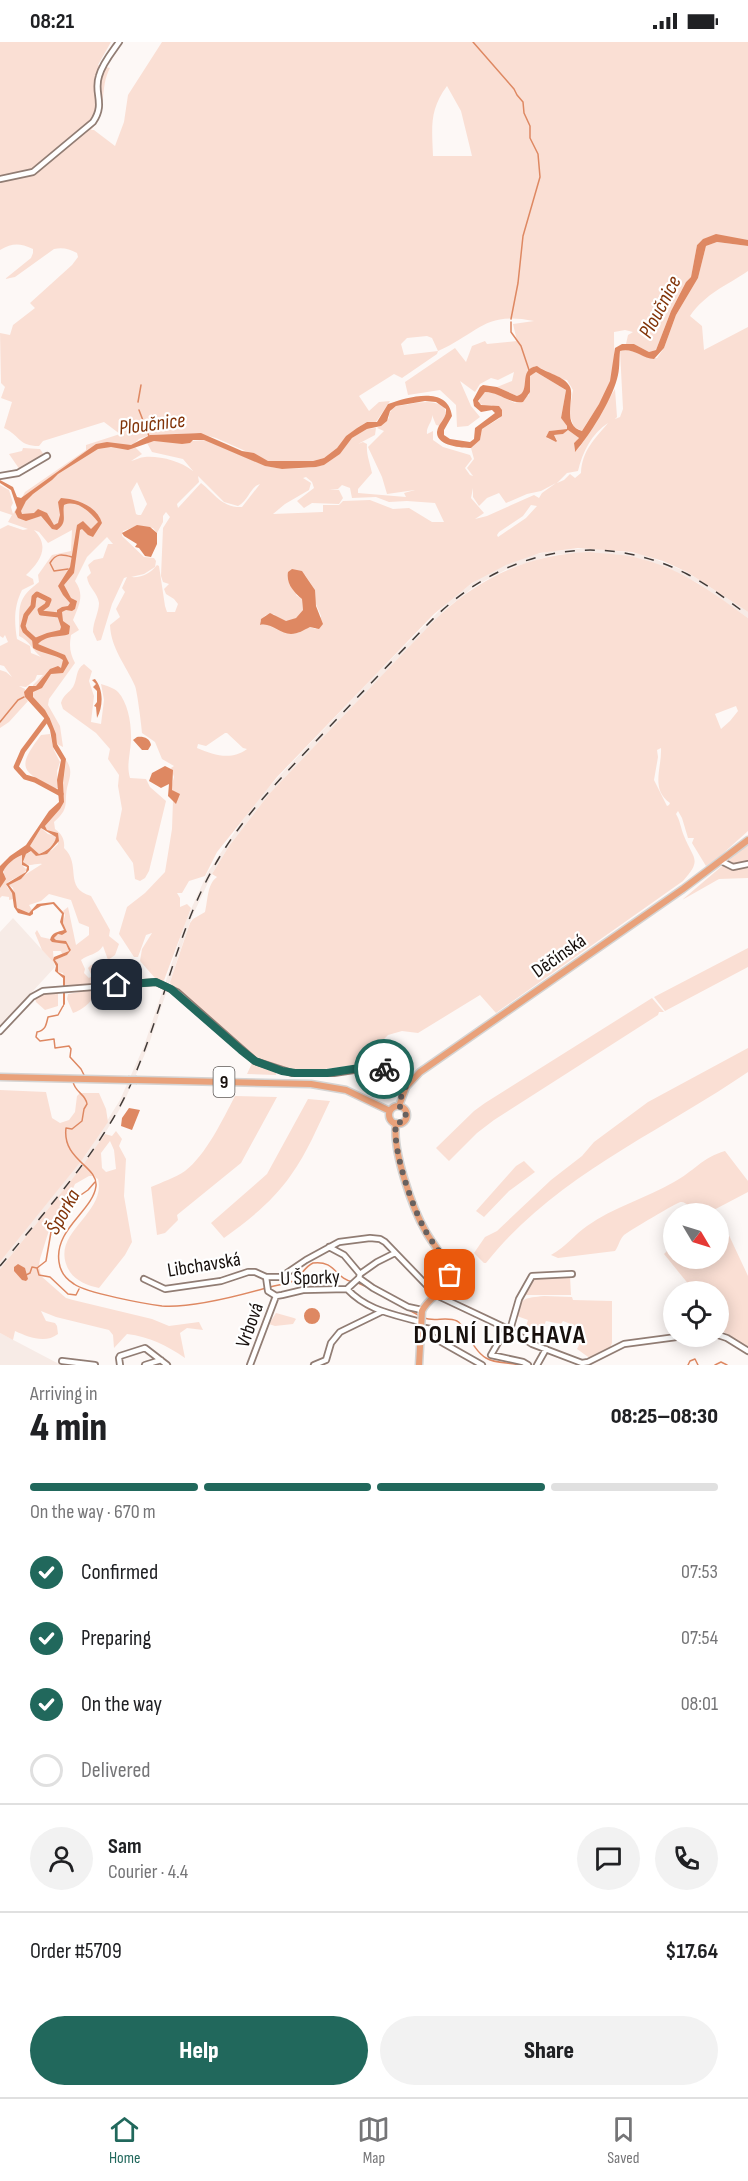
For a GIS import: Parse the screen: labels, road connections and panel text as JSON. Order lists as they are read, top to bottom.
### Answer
{
  "streets": {
    "main road": ["Děčínská", "9"],
    "street": ["Libchavská", "U Šporky", "Vrbová"]
  },
  "crossings": [
    ["Děčínská", "9"],
    ["Libchavská", "U Šporky"],
    ["U Šporky", "Vrbová"]
  ],
  "districts": ["DOLNÍ LIBCHAVA"],
  "water": ["Ploučnice", "Šporka"],
  "north": "bottom right",
  "page": {
    "status": "08:21",
    "heading": ["4 min", "Arriving in", "08:25–08:30"],
    "panel": [
      "Sam",
      "Courier · 4.4",
      "Order #5709",
      "$17.64"
    ],
    "bar": "On the way · 670 m",
    "list": [
      ["Confirmed", "07:53"],
      ["Preparing", "07:54"],
      ["On the way", "08:01"],
      "Delivered"
    ],
    "buttons": ["Help", "Share"],
    "tabs": ["Home", "Map", "Saved"]
  }
}
